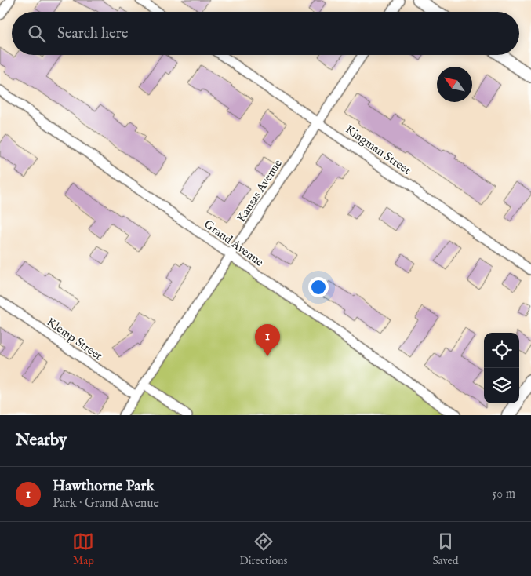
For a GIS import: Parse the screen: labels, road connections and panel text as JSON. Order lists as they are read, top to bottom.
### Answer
{
  "streets": {
    "street": [
      "Kingman Street",
      "Kansas Avenue",
      "Grand Avenue",
      "Klemp Street"
    ]
  },
  "crossings": [
    ["Kingman Street", "Kansas Avenue"],
    ["Kansas Avenue", "Grand Avenue"],
    ["Kansas Avenue", "Klemp Street"]
  ],
  "north": "top left",
  "page": {
    "search": "Search here",
    "pins": "1",
    "heading": "Nearby",
    "list": [
      {
        "mark": "1",
        "name": "Hawthorne Park",
        "note": "Park · Grand Avenue",
        "value": "50 m"
      }
    ],
    "nav": ["Map", "Directions", "Saved"]
  }
}
